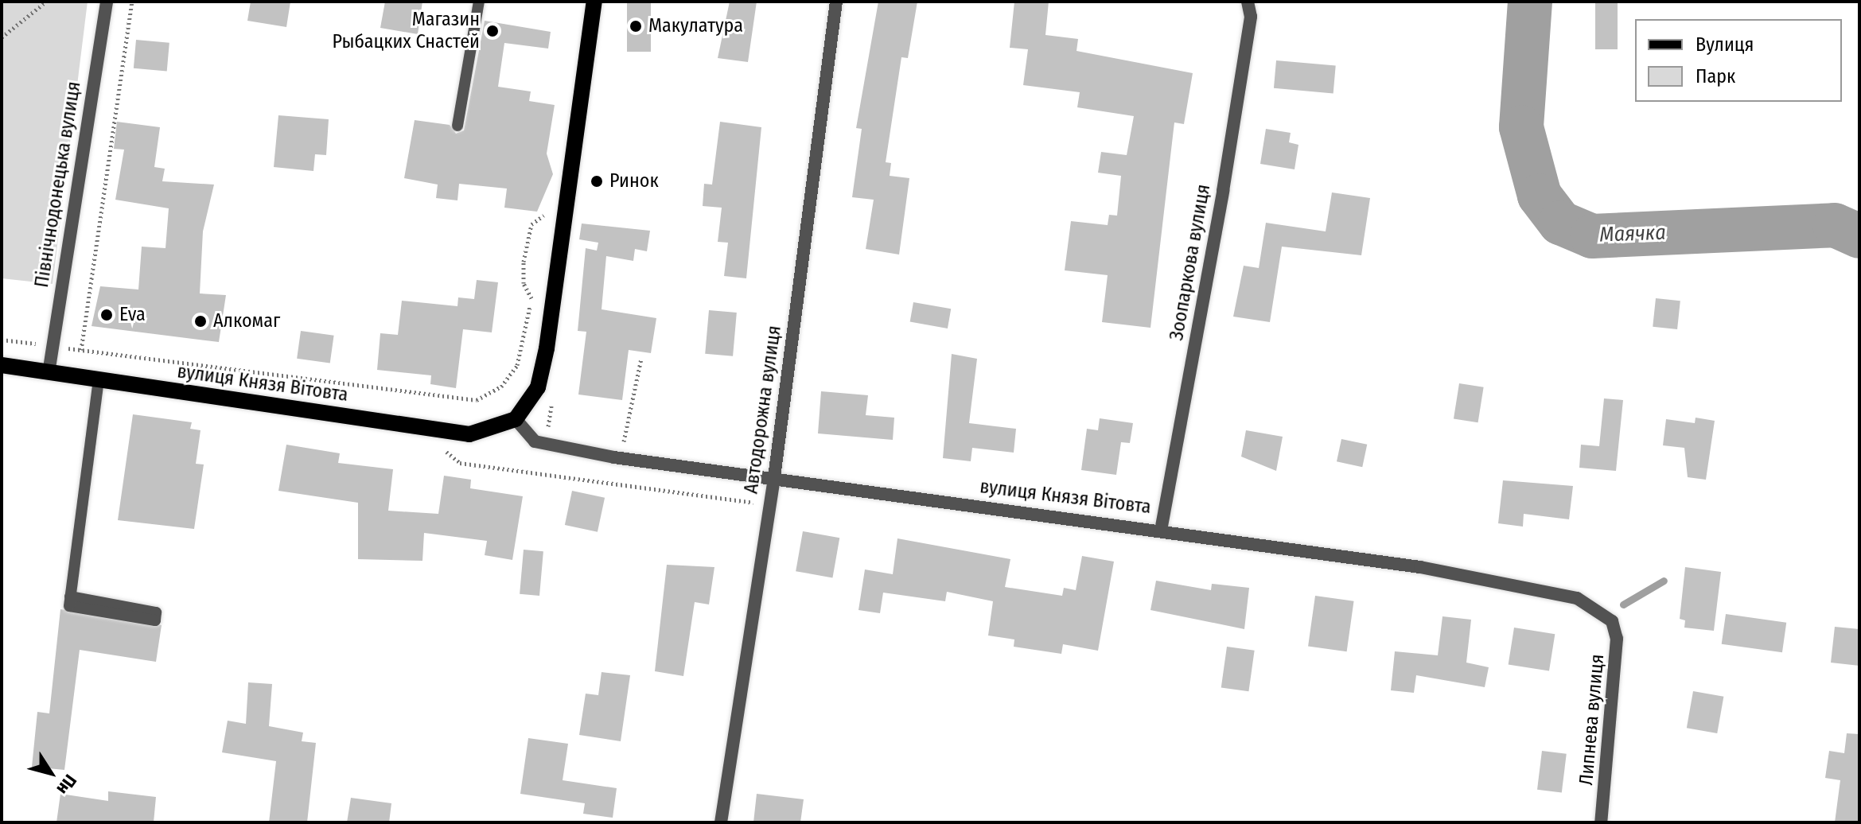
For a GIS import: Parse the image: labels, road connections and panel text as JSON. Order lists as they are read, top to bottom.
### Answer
{
  "streets": {
    "main road": ["вулиця Князя Вітовта"],
    "street": [
      "Північнодонецька вулиця",
      "Зоопаркова вулиця",
      "Автодорожна вулиця",
      "Липнева вулиця"
    ]
  },
  "crossings": [
    ["Північнодонецька вулиця", "вулиця Князя Вітовта"],
    ["Зоопаркова вулиця", "вулиця Князя Вітовта"],
    ["вулиця Князя Вітовта", "Автодорожна вулиця"],
    ["вулиця Князя Вітовта", "Липнева вулиця"]
  ],
  "water": ["Маячка"],
  "places": [
    "Макулатура",
    "Магазин Рыбацких Снастей",
    "Ринок",
    "Eva",
    "Алкомаг"
  ],
  "legend": ["Вулиця", "Парк"],
  "north": "bottom right"
}
